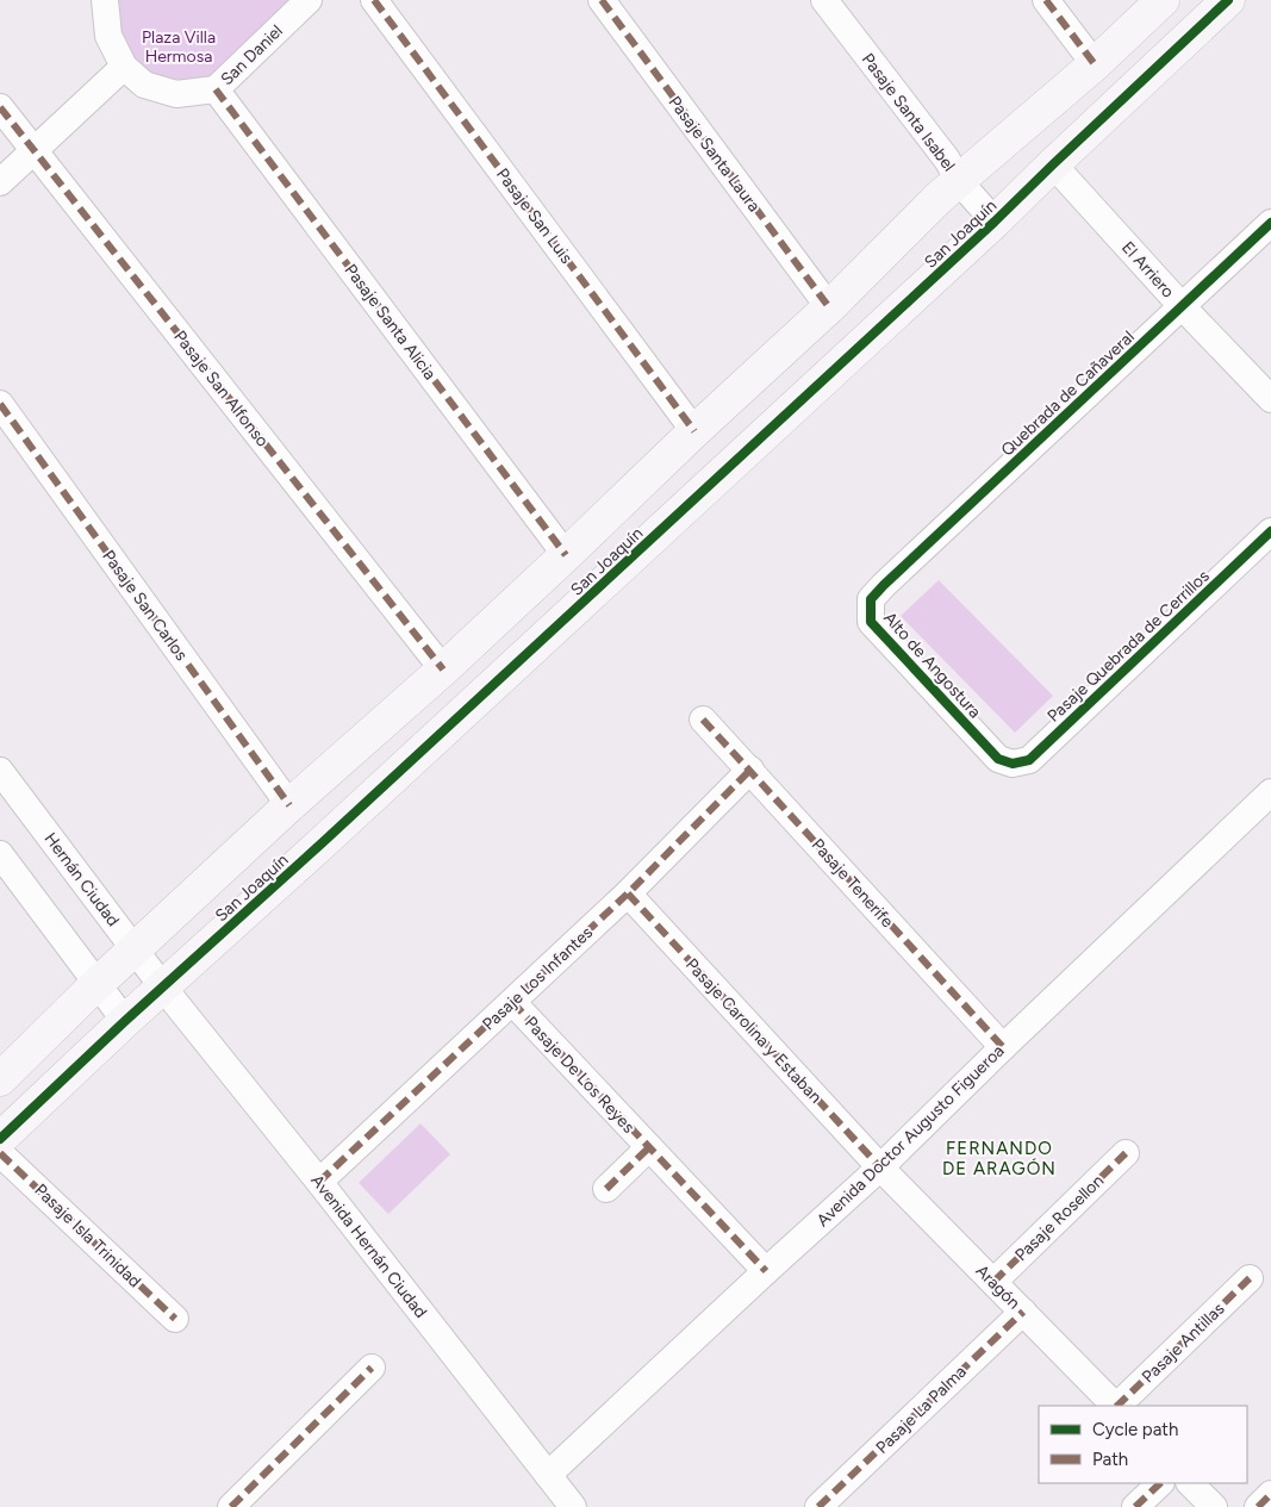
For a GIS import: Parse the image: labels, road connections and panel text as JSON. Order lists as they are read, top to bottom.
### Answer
{
  "streets": {
    "street": [
      "San Daniel",
      "Pasaje Santa Isabel",
      "Pasaje Santa Laura",
      "Pasaje San Luis",
      "San Joaquín",
      "El Arriero",
      "Pasaje Santa Alicia",
      "Pasaje San Alfonso",
      "Quebrada de Cañaveral",
      "Pasaje San Carlos",
      "Pasaje Quebrada de Cerrillos",
      "Alto de Angostura",
      "Hernán Ciudad",
      "Pasaje Tenerife",
      "Pasaje Los Infantes",
      "Pasaje Carolina y Estaban",
      "Pasaje De Los Reyes",
      "Avenida Doctor Augusto Figueroa",
      "Pasaje Rosellon",
      "Pasaje Isla Trinidad",
      "Avenida Hernán Ciudad",
      "Aragón",
      "Pasaje Antillas",
      "Pasaje La Palma"
    ]
  },
  "crossings": [
    ["San Daniel", "Pasaje Santa Alicia"],
    ["Pasaje Santa Isabel", "San Joaquín"],
    ["Pasaje Santa Laura", "San Joaquín"],
    ["Pasaje San Luis", "San Joaquín"],
    ["San Joaquín", "El Arriero"],
    ["San Joaquín", "Pasaje Santa Alicia"],
    ["San Joaquín", "Pasaje San Alfonso"],
    ["San Joaquín", "Pasaje San Carlos"],
    ["San Joaquín", "Hernán Ciudad"],
    ["San Joaquín", "Avenida Hernán Ciudad"],
    ["El Arriero", "Quebrada de Cañaveral"],
    ["Quebrada de Cañaveral", "Alto de Angostura"],
    ["Pasaje Quebrada de Cerrillos", "Alto de Angostura"],
    ["Hernán Ciudad", "Avenida Hernán Ciudad"],
    ["Pasaje Tenerife", "Pasaje Los Infantes"],
    ["Pasaje Tenerife", "Avenida Doctor Augusto Figueroa"],
    ["Pasaje Los Infantes", "Pasaje Carolina y Estaban"],
    ["Pasaje Los Infantes", "Pasaje De Los Reyes"],
    ["Pasaje Los Infantes", "Avenida Hernán Ciudad"],
    ["Pasaje Carolina y Estaban", "Avenida Doctor Augusto Figueroa"],
    ["Pasaje Carolina y Estaban", "Aragón"],
    ["Pasaje De Los Reyes", "Avenida Doctor Augusto Figueroa"],
    ["Avenida Doctor Augusto Figueroa", "Avenida Hernán Ciudad"],
    ["Avenida Doctor Augusto Figueroa", "Aragón"],
    ["Pasaje Rosellon", "Aragón"],
    ["Aragón", "Pasaje La Palma"]
  ],
  "districts": ["FERNANDO DE ARAGÓN"],
  "parks": ["Plaza Villa Hermosa"],
  "legend": ["Cycle path", "Path"]
}
